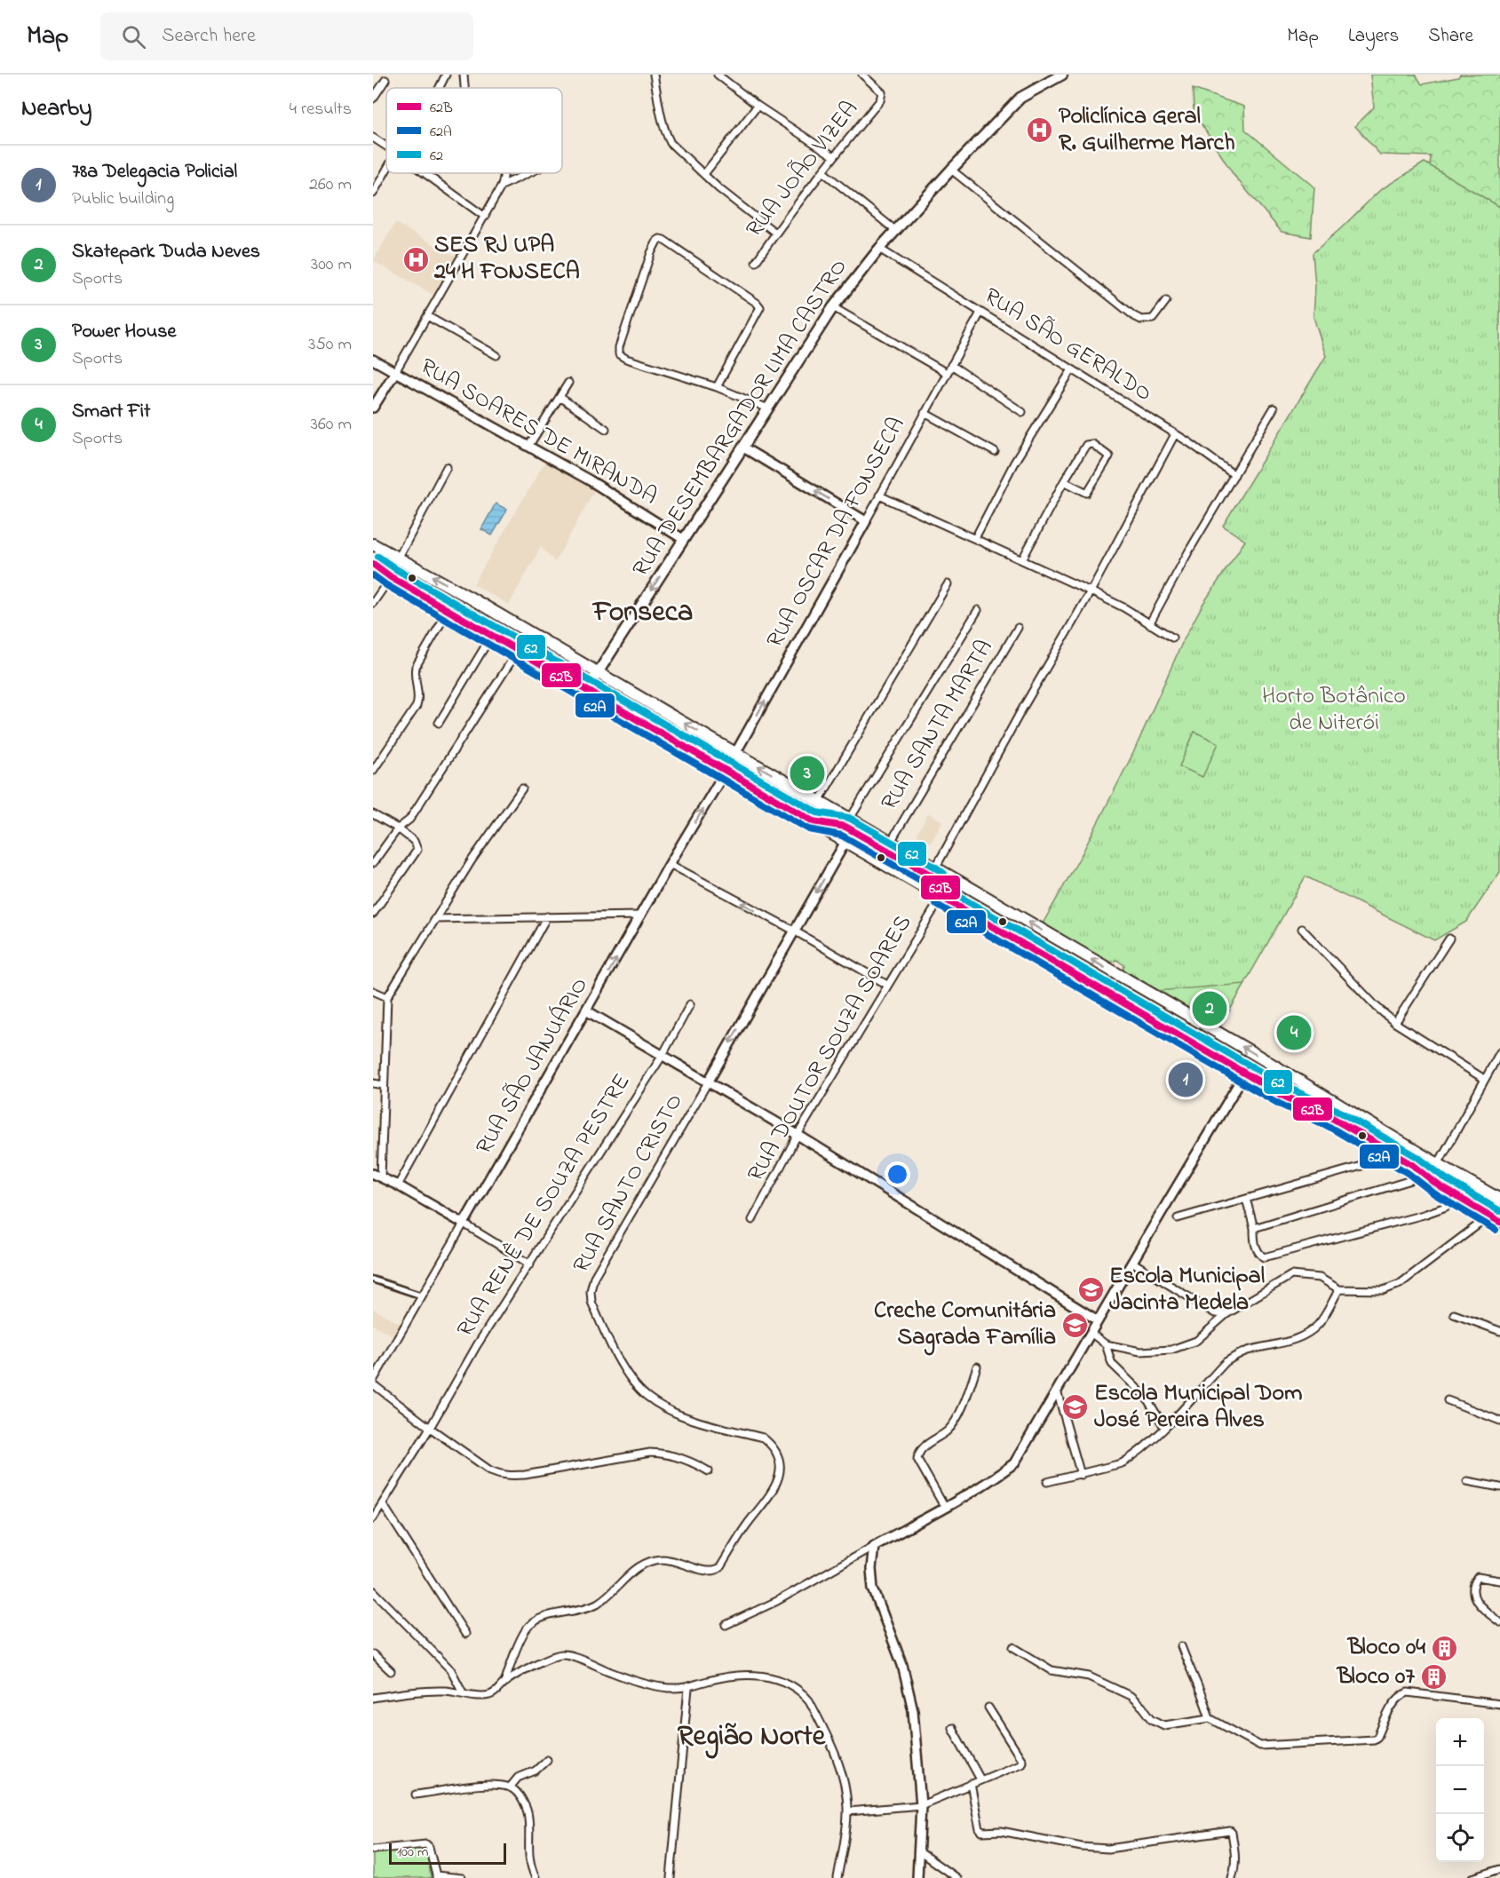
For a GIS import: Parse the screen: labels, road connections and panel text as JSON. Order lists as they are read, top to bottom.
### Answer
{
  "streets": {
    "main road": ["RUA DESEMBARGADOR LIMA CASTRO"],
    "street": [
      "RUA JOÃO VIZEA",
      "RUA SÃO GERALDO",
      "RUA SOARES DE MIRANDA",
      "RUA OSCAR DA FONSECA",
      "RUA SANTA MARTA",
      "RUA DOUTOR SOUZA SOARES",
      "RUA SÃO JANUÁRIO",
      "RUA SANTO CRISTO",
      "RUA RENÊ DE SOUZA PESTRE"
    ]
  },
  "crossings": [
    ["RUA SÃO GERALDO", "RUA DESEMBARGADOR LIMA CASTRO"],
    ["RUA SÃO GERALDO", "RUA OSCAR DA FONSECA"],
    ["RUA DESEMBARGADOR LIMA CASTRO", "RUA SOARES DE MIRANDA"],
    ["RUA OSCAR DA FONSECA", "RUA SÃO JANUÁRIO"]
  ],
  "one_way": ["RUA OSCAR DA FONSECA"],
  "districts": ["Fonseca", "Região Norte"],
  "parks": ["Horto Botânico de Niterói"],
  "places": {
    "hospital": ["Policlínica Geral R. Guilherme March", "SES RJ UPA 24 H FONSECA"],
    "school or university": ["Escola Municipal Jacinta Medela", "Creche Comunitária Sagrada Família", "Escola Municipal Dom José Pereira Alves"],
    "building": ["Bloco 04", "Bloco 07"]
  },
  "lines": ["transit line 62", "transit line 62B", "transit line 62A"],
  "legend": ["62B", "62A", "62"],
  "scale_bar": "100 m",
  "page": {
    "header": "Map",
    "search": "Search here",
    "nav": ["Map", "Layers", "Share"],
    "heading": ["Nearby", "4 results"],
    "list": [
      {
        "mark": "1",
        "name": "78a Delegacia Policial",
        "note": "Public building",
        "value": "260 m"
      },
      {
        "mark": "2",
        "name": "Skatepark Duda Neves",
        "note": "Sports",
        "value": "300 m"
      },
      {
        "mark": "3",
        "name": "Power House",
        "note": "Sports",
        "value": "350 m"
      },
      {
        "mark": "4",
        "name": "Smart Fit",
        "note": "Sports",
        "value": "360 m"
      }
    ],
    "pins": [
      "3",
      "2",
      "4",
      "1"
    ],
    "map_buttons": ["+", "−"],
    "scale": "100 m"
  }
}
